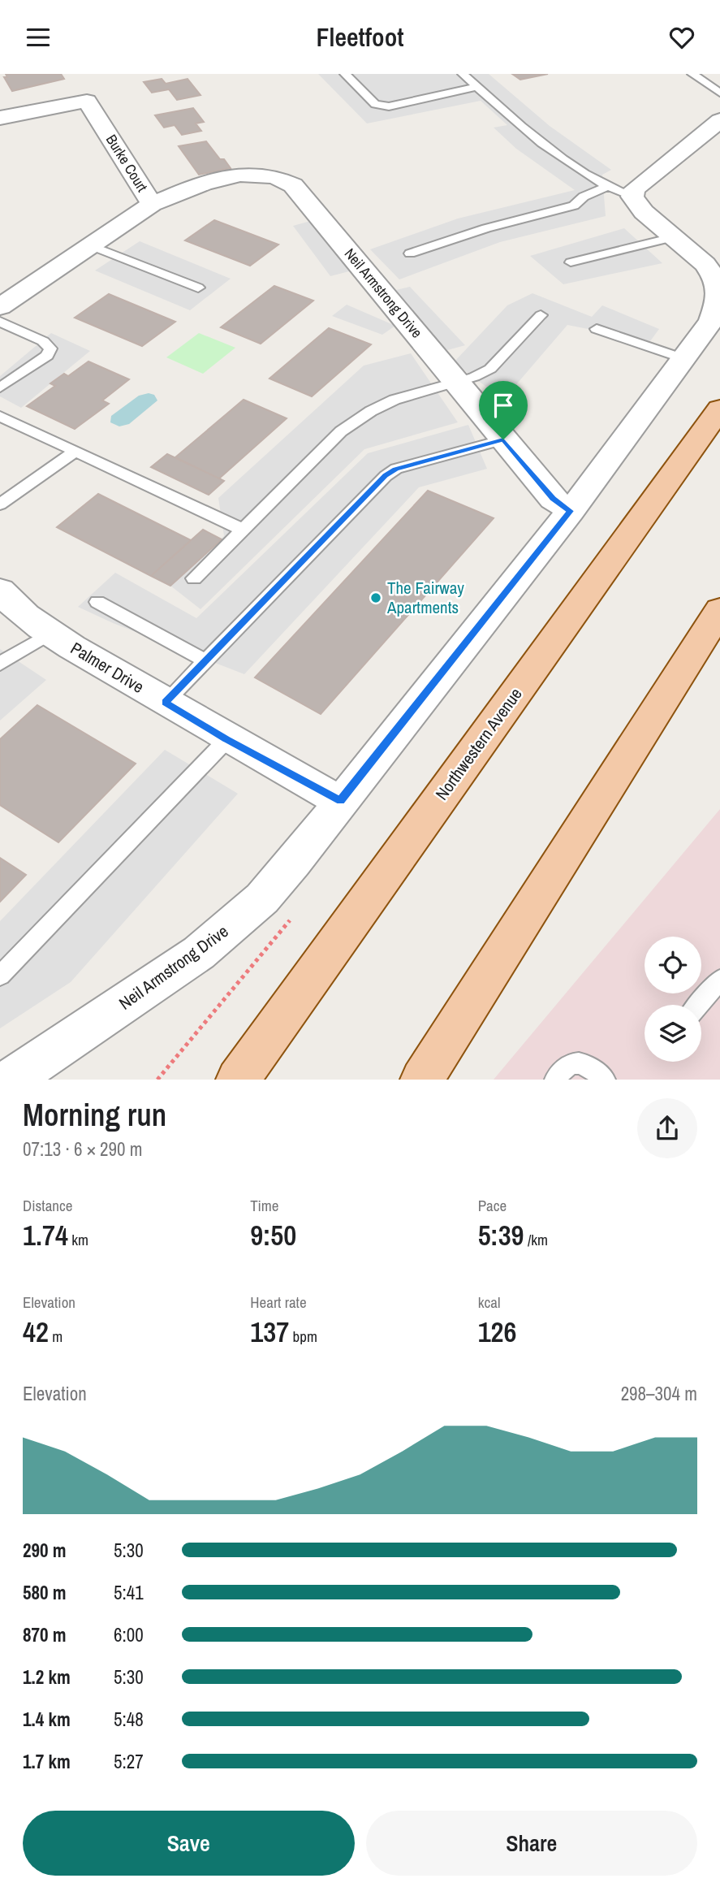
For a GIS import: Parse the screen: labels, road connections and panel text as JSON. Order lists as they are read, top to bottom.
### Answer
{
  "streets": {
    "main road": ["Northwestern Avenue"],
    "street": ["Burke Court", "Neil Armstrong Drive", "Palmer Drive"]
  },
  "crossings": [
    ["Burke Court", "Neil Armstrong Drive"],
    ["Neil Armstrong Drive", "Palmer Drive"]
  ],
  "places": ["The Fairway Apartments"],
  "page": {
    "header": "Fleetfoot",
    "heading": ["Morning run", "07:13 · 6 × 290 m"],
    "stats": [
      ["Distance", "1.74 km"],
      ["Time", "9:50"],
      ["Pace", "5:39 /km"],
      ["Elevation", "42 m"],
      ["Heart rate", "137 bpm"],
      ["kcal", "126"]
    ],
    "chart": ["Elevation", "298–304 m"],
    "list": [
      {
        "name": "290 m",
        "note": "5:30"
      },
      {
        "name": "580 m",
        "note": "5:41"
      },
      {
        "name": "870 m",
        "note": "6:00"
      },
      {
        "name": "1.2 km",
        "note": "5:30"
      },
      {
        "name": "1.4 km",
        "note": "5:48"
      },
      {
        "name": "1.7 km",
        "note": "5:27"
      }
    ],
    "buttons": ["Save", "Share"]
  }
}
